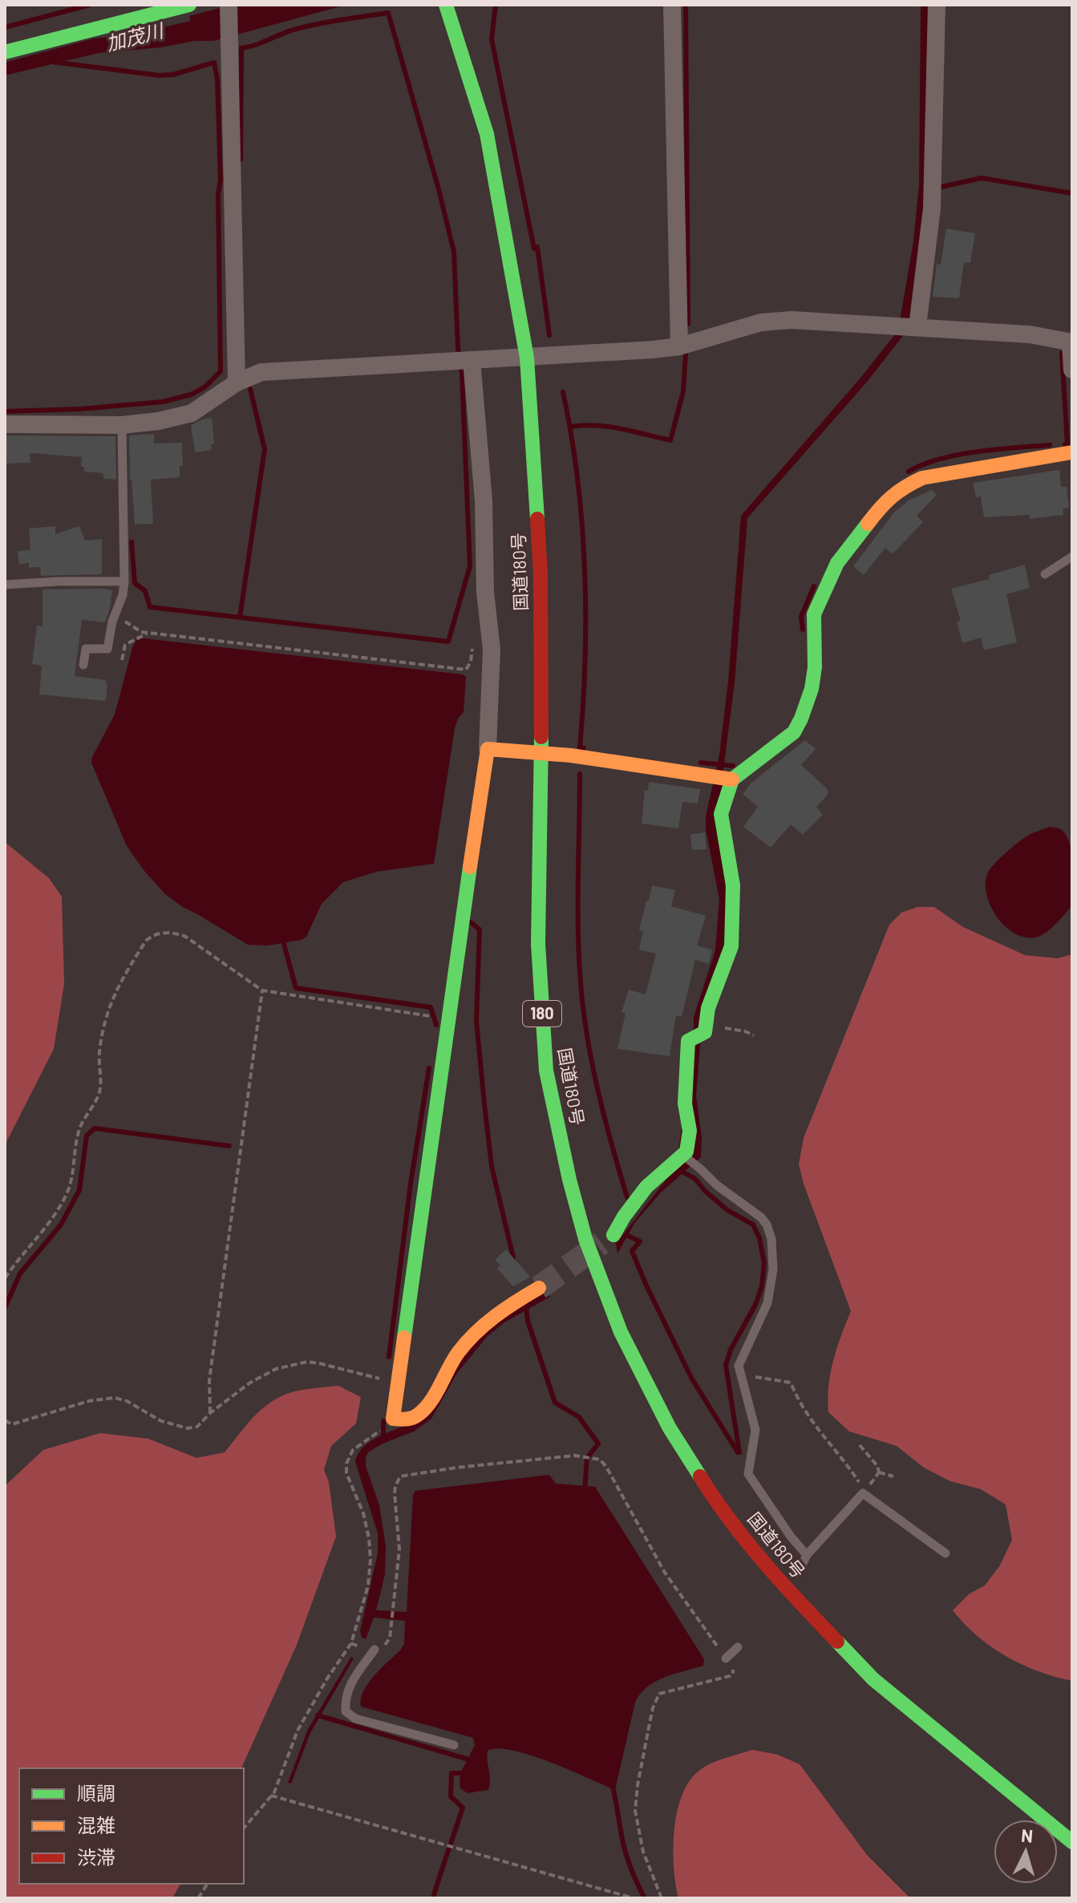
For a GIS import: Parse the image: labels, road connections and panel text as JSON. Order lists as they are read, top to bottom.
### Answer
{
  "streets": {
    "main road": ["国道180号", "180"]
  },
  "water": ["加茂川"],
  "legend": ["順調", "混雑", "渋滞"],
  "north": "top"
}
